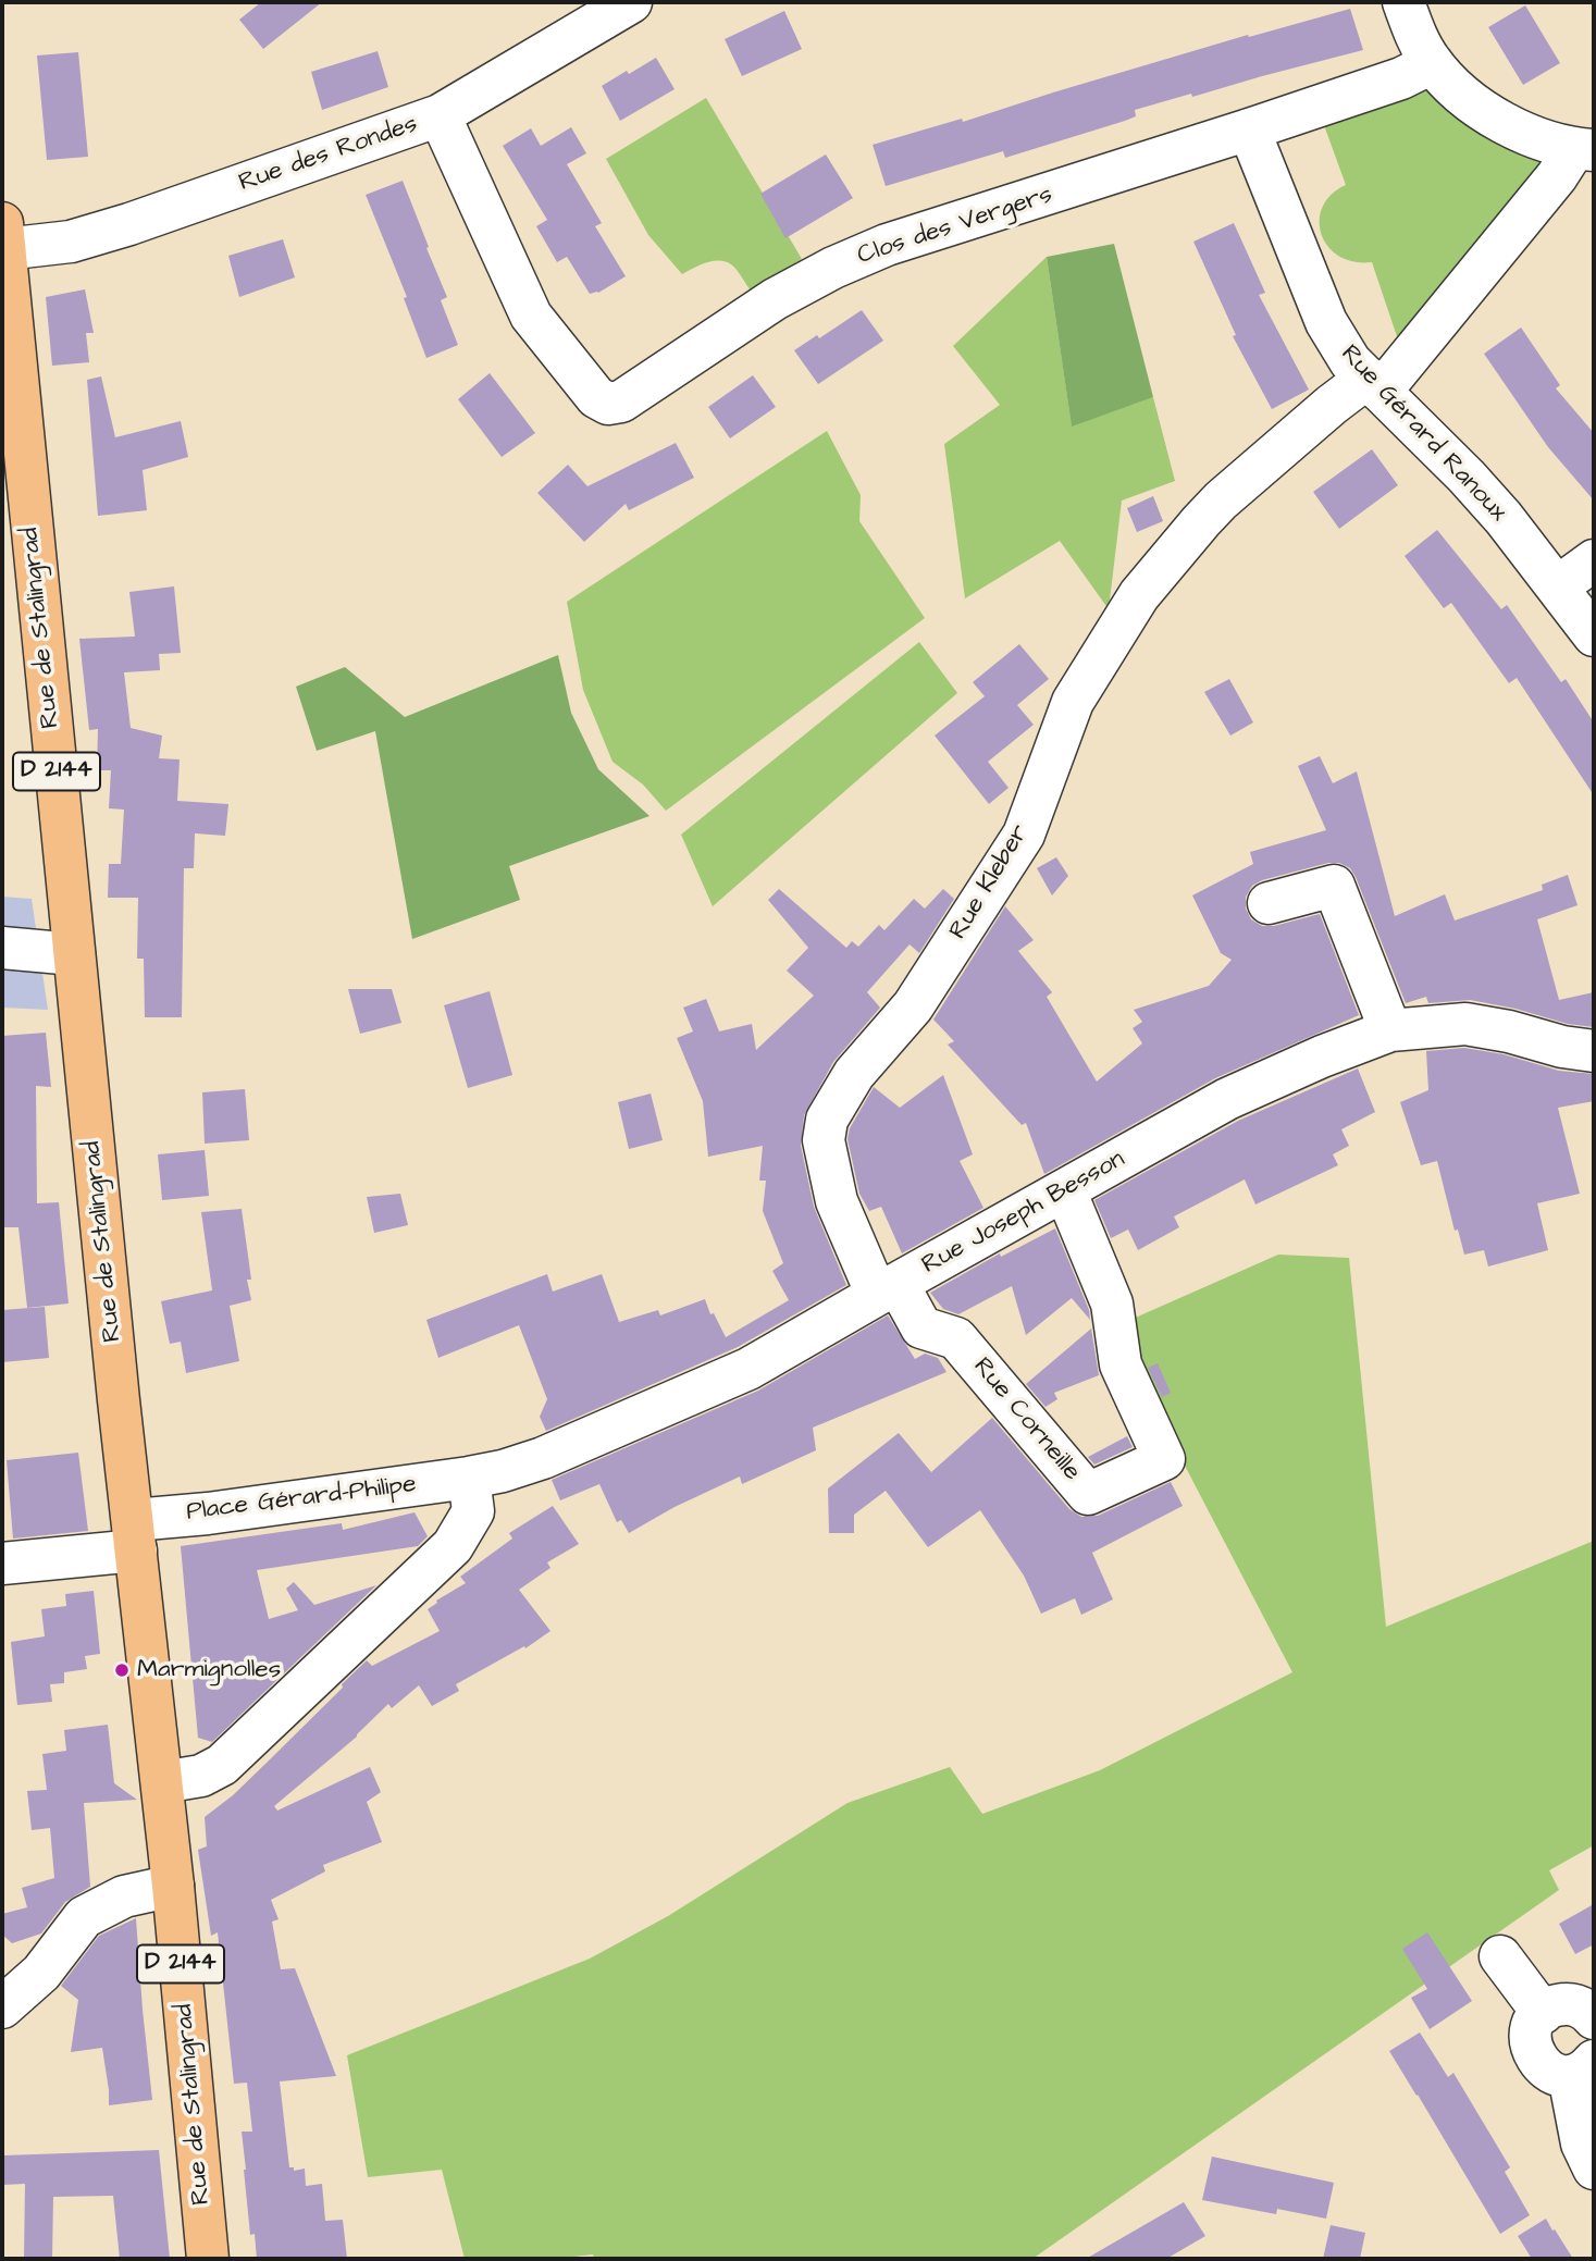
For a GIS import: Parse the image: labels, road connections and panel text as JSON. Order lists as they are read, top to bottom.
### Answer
{
  "streets": {
    "main road": ["Rue de Stalingrad", "D 2144"],
    "street": [
      "Rue des Rondes",
      "Clos des Vergers",
      "Rue Gérard Ranoux",
      "Rue Kleber",
      "Rue Joseph Besson",
      "Rue Corneille",
      "Place Gérard-Philipe"
    ]
  },
  "crossings": [
    ["Rue des Rondes", "Clos des Vergers"],
    ["Rue des Rondes", "Rue de Stalingrad"],
    ["Clos des Vergers", "Rue Gérard Ranoux"],
    ["Rue Gérard Ranoux", "Rue Kleber"],
    ["Rue de Stalingrad", "Place Gérard-Philipe"],
    ["Rue Kleber", "Rue Joseph Besson"],
    ["Rue Kleber", "Rue Corneille"],
    ["Rue Joseph Besson", "Rue Corneille"],
    ["Rue Joseph Besson", "Place Gérard-Philipe"]
  ],
  "places": ["Marmignolles"]
}
